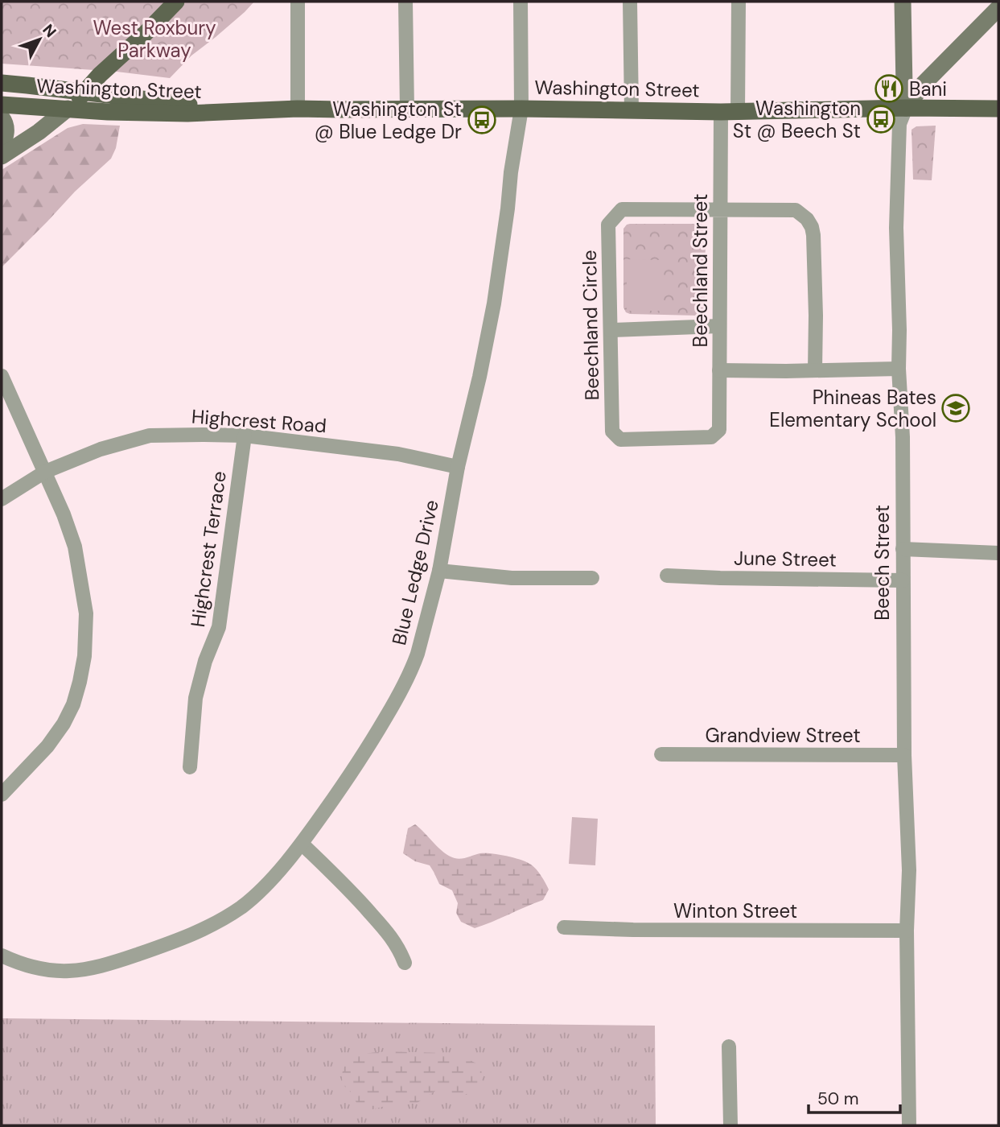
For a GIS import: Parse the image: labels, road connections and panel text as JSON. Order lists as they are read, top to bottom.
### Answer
{
  "streets": {
    "main road": ["Washington Street"],
    "street": [
      "Beechland Street",
      "Beechland Circle",
      "Highcrest Road",
      "Highcrest Terrace",
      "June Street",
      "Beech Street",
      "Blue Ledge Drive",
      "Grandview Street",
      "Winton Street"
    ]
  },
  "crossings": [
    ["Washington Street", "Beechland Street"],
    ["Washington Street", "Beech Street"],
    ["Washington Street", "Blue Ledge Drive"],
    ["Beechland Street", "Beechland Circle"],
    ["Highcrest Road", "Highcrest Terrace"],
    ["Highcrest Road", "Blue Ledge Drive"],
    ["June Street", "Beech Street"],
    ["Beech Street", "Grandview Street"],
    ["Beech Street", "Winton Street"]
  ],
  "parks": ["West Roxbury Parkway"],
  "places": {
    "restaurant": ["Bani"],
    "bus stop": ["Washington St @ Beech St", "Washington St @ Blue Ledge Dr"],
    "school or university": ["Phineas Bates Elementary School"]
  },
  "scale_bar": "50 m",
  "north": "top right"
}
